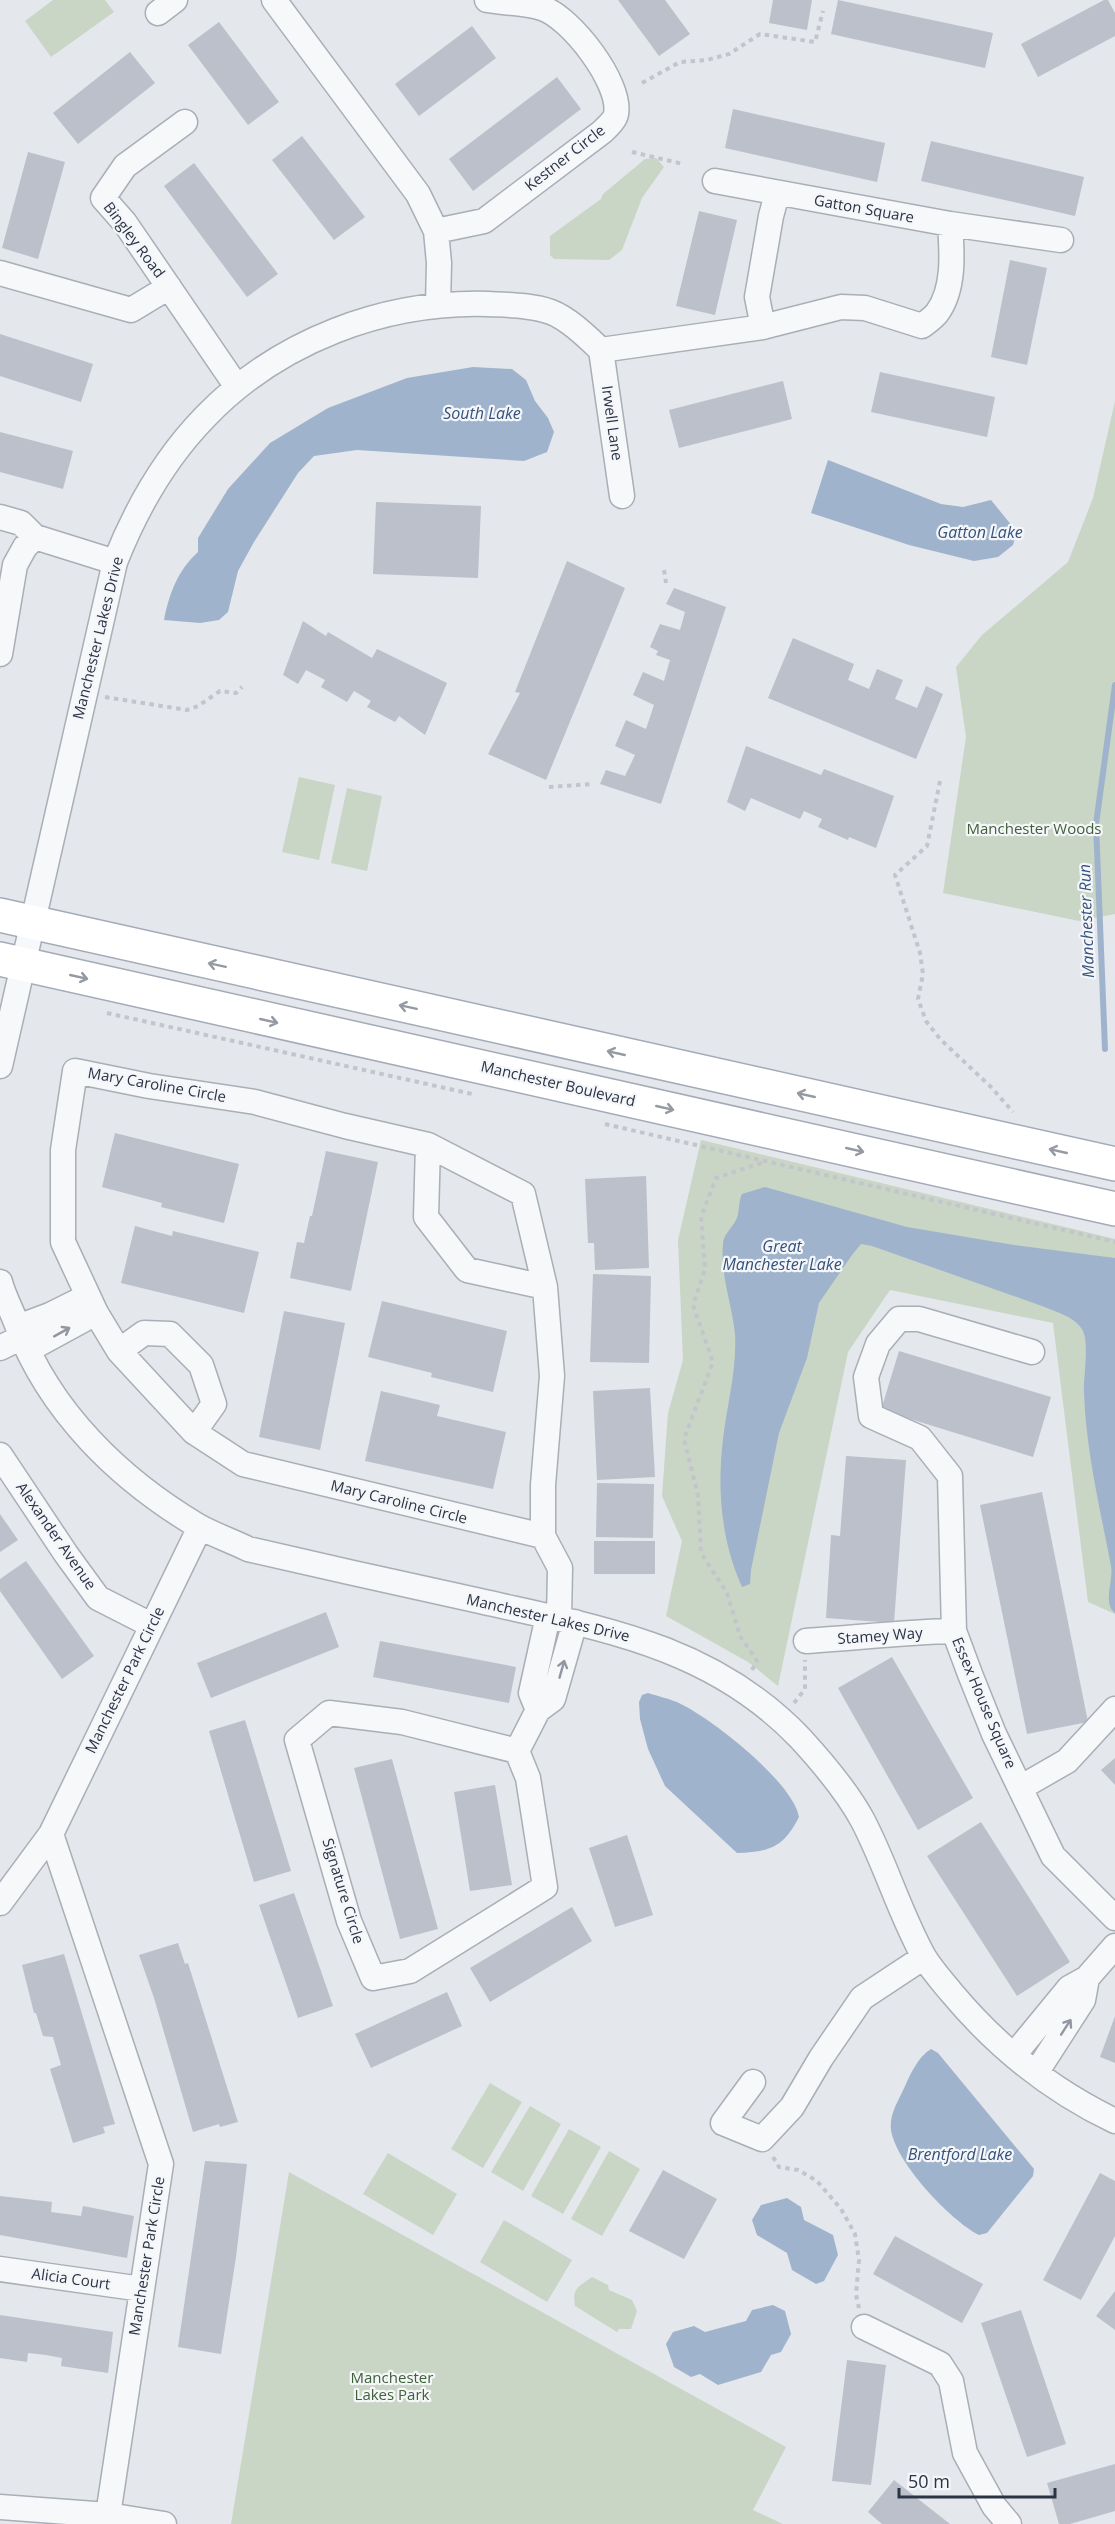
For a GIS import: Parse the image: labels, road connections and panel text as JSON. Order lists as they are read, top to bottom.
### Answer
{
  "streets": {
    "main road": ["Manchester Boulevard"],
    "street": [
      "Kestner Circle",
      "Gatton Square",
      "Bingley Road",
      "Irwell Lane",
      "Manchester Lakes Drive",
      "Mary Caroline Circle",
      "Alexander Avenue",
      "Stamey Way",
      "Manchester Park Circle",
      "Essex House Square",
      "Signature Circle",
      "Alicia Court"
    ]
  },
  "crossings": [
    ["Bingley Road", "Manchester Lakes Drive"],
    ["Irwell Lane", "Manchester Lakes Drive"],
    ["Manchester Lakes Drive", "Manchester Boulevard"],
    ["Manchester Lakes Drive", "Mary Caroline Circle"],
    ["Manchester Lakes Drive", "Manchester Park Circle"],
    ["Alexander Avenue", "Manchester Park Circle"],
    ["Stamey Way", "Essex House Square"],
    ["Manchester Park Circle", "Alicia Court"]
  ],
  "water": [
    "South Lake",
    "Gatton Lake",
    "Manchester Run",
    "Great Manchester Lake",
    "Brentford Lake"
  ],
  "parks": ["Manchester Woods", "Manchester Lakes Park"],
  "scale_bar": "50 m"
}
